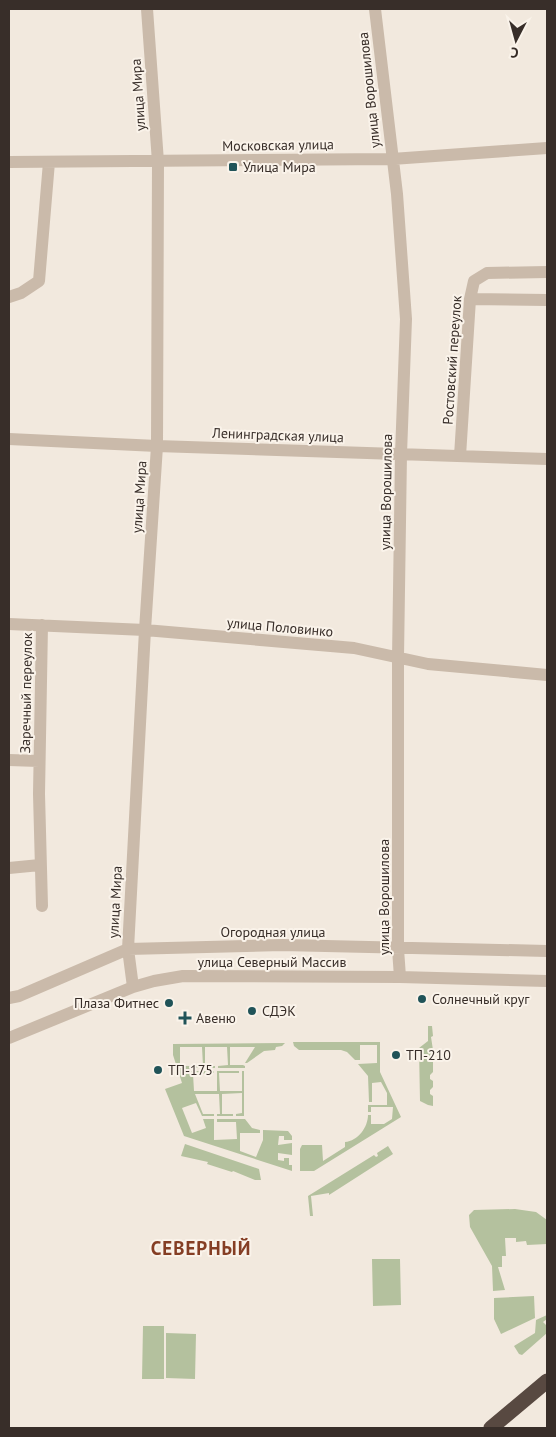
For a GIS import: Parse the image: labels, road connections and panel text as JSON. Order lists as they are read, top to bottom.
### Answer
{
  "streets": {
    "street": [
      "улица Ворошилова",
      "улица Мира",
      "Московская улица",
      "Ростовский переулок",
      "Ленинградская улица",
      "улица Половинко",
      "Заречный переулок",
      "Огородная улица",
      "улица Северный Массив"
    ]
  },
  "crossings": [
    ["улица Ворошилова", "Московская улица"],
    ["улица Ворошилова", "Ленинградская улица"],
    ["улица Ворошилова", "улица Половинко"],
    ["улица Ворошилова", "Огородная улица"],
    ["улица Ворошилова", "улица Северный Массив"],
    ["улица Мира", "Московская улица"],
    ["улица Мира", "Ленинградская улица"],
    ["улица Мира", "улица Половинко"],
    ["улица Мира", "Огородная улица"],
    ["улица Мира", "улица Северный Массив"],
    ["Ростовский переулок", "Ленинградская улица"],
    ["улица Половинко", "Заречный переулок"]
  ],
  "districts": ["СЕВЕРНЫЙ"],
  "places": {
    "transit": ["Улица Мира"],
    "other": [
      "Солнечный круг",
      "Плаза Фитнес",
      "СДЭК",
      "ТП-210",
      "ТП-175"
    ],
    "health": ["Авеню"]
  },
  "north": "bottom"
}
